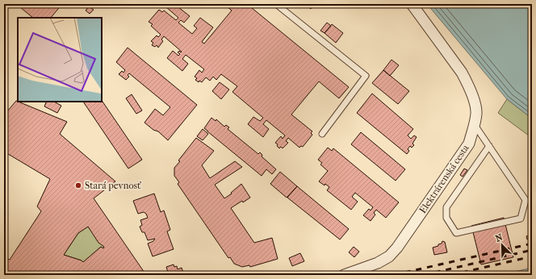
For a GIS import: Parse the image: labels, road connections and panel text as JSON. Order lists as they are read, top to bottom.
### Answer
{
  "streets": {
    "street": ["Elektrárenská cesta"]
  },
  "places": ["Stará pevnosť"],
  "north": "top left"
}
